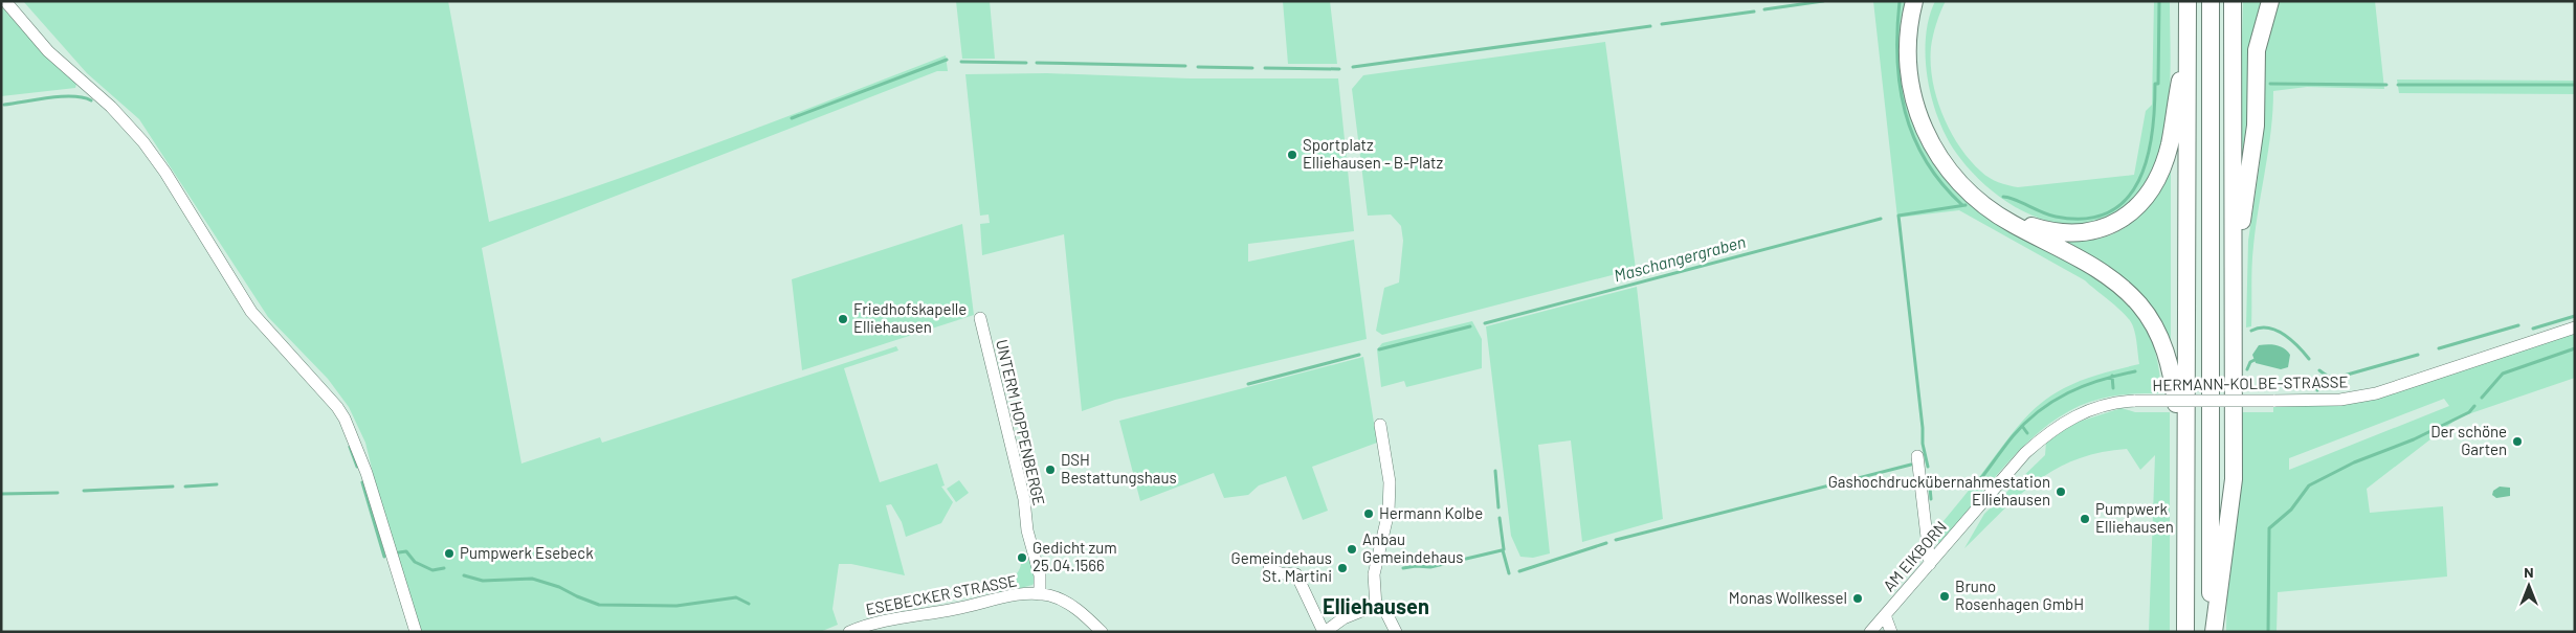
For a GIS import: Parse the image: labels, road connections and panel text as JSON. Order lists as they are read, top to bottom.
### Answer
{
  "streets": {
    "street": [
      "HERMANN-KOLBE-STRASSE",
      "UNTERM HOPPENBERGE",
      "AM EIKBORN",
      "ESEBECKER STRASSE"
    ]
  },
  "crossings": [
    ["HERMANN-KOLBE-STRASSE", "AM EIKBORN"],
    ["UNTERM HOPPENBERGE", "ESEBECKER STRASSE"]
  ],
  "districts": ["Elliehausen"],
  "water": ["Maschangergraben"],
  "places": [
    "Sportplatz Elliehausen - B-Platz",
    "Friedhofskapelle Elliehausen",
    "Der schöne Garten",
    "DSH Bestattungshaus",
    "Gashochdruckübernahmestation Elliehausen",
    "Hermann Kolbe",
    "Pumpwerk Elliehausen",
    "Anbau Gemeindehaus",
    "Pumpwerk Esebeck",
    "Gedicht zum 25.04.1566",
    "Gemeindehaus St. Martini",
    "Bruno Rosenhagen GmbH",
    "Monas Wollkessel"
  ],
  "north": "top"
}
